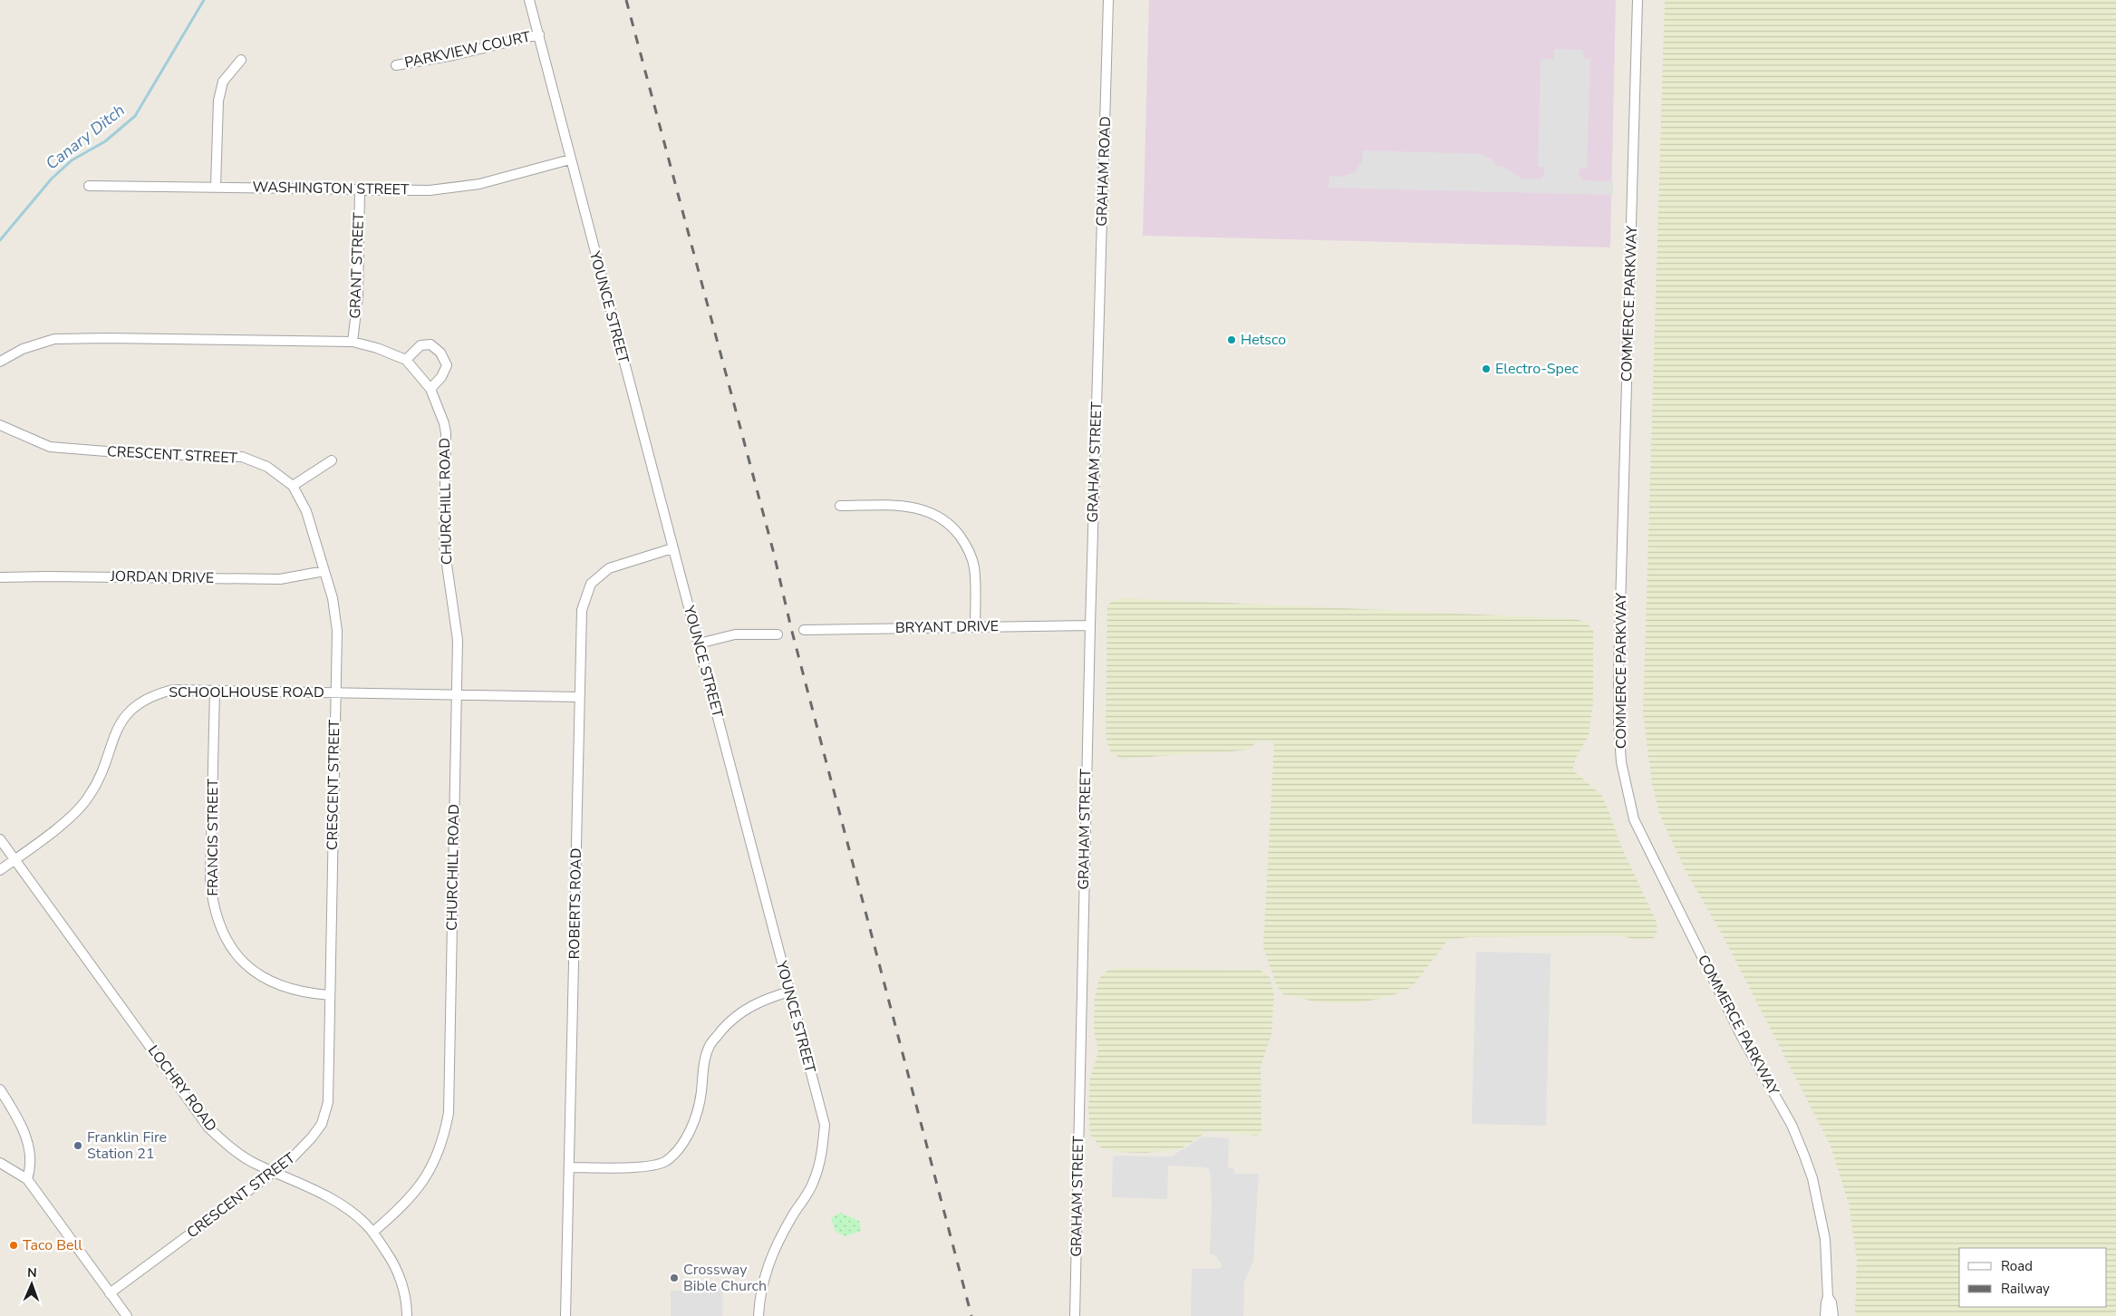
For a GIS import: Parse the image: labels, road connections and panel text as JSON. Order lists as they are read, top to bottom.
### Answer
{
  "streets": {
    "street": [
      "PARKVIEW COURT",
      "GRAHAM ROAD",
      "WASHINGTON STREET",
      "GRANT STREET",
      "COMMERCE PARKWAY",
      "YOUNCE STREET",
      "CRESCENT STREET",
      "GRAHAM STREET",
      "CHURCHILL ROAD",
      "JORDAN DRIVE",
      "BRYANT DRIVE",
      "SCHOOLHOUSE ROAD",
      "FRANCIS STREET",
      "ROBERTS ROAD",
      "LOCHRY ROAD"
    ]
  },
  "crossings": [
    ["PARKVIEW COURT", "YOUNCE STREET"],
    ["GRAHAM ROAD", "GRAHAM STREET"],
    ["WASHINGTON STREET", "GRANT STREET"],
    ["WASHINGTON STREET", "YOUNCE STREET"],
    ["GRANT STREET", "CHURCHILL ROAD"],
    ["YOUNCE STREET", "ROBERTS ROAD"],
    ["CRESCENT STREET", "JORDAN DRIVE"],
    ["CRESCENT STREET", "SCHOOLHOUSE ROAD"],
    ["CRESCENT STREET", "FRANCIS STREET"],
    ["CRESCENT STREET", "LOCHRY ROAD"],
    ["GRAHAM STREET", "BRYANT DRIVE"],
    ["CHURCHILL ROAD", "SCHOOLHOUSE ROAD"],
    ["CHURCHILL ROAD", "LOCHRY ROAD"],
    ["SCHOOLHOUSE ROAD", "FRANCIS STREET"],
    ["SCHOOLHOUSE ROAD", "ROBERTS ROAD"],
    ["SCHOOLHOUSE ROAD", "LOCHRY ROAD"]
  ],
  "water": ["Canary Ditch"],
  "places": [
    "Hetsco",
    "Electro-Spec",
    "Franklin Fire Station 21",
    "Taco Bell",
    "Crossway Bible Church"
  ],
  "legend": ["Road", "Railway"],
  "north": "top"
}
